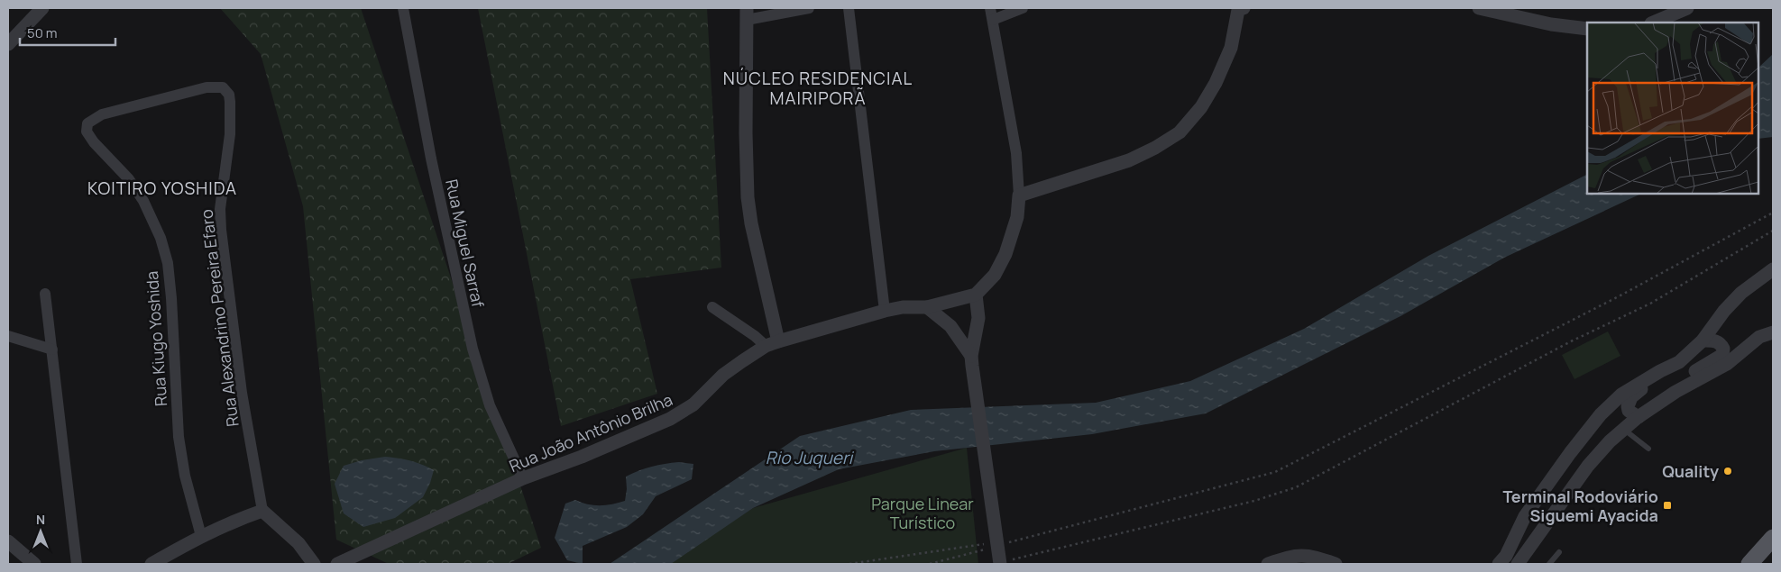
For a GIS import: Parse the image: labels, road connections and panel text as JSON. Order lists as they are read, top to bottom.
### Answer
{
  "streets": {
    "street": [
      "Rua Miguel Sarraf",
      "Rua Alexandrino Pereira Efaro",
      "Rua Kiugo Yoshida",
      "Rua João Antônio Brilha"
    ]
  },
  "crossings": [
    ["Rua Miguel Sarraf", "Rua João Antônio Brilha"],
    ["Rua Alexandrino Pereira Efaro", "Rua Kiugo Yoshida"]
  ],
  "districts": ["NÚCLEO RESIDENCIAL MAIRIPORÃ", "KOITIRO YOSHIDA"],
  "water": ["Rio Juqueri"],
  "parks": ["Parque Linear Turístico"],
  "places": {
    "other": ["Quality"],
    "transit": ["Terminal Rodoviário Siguemi Ayacida"]
  },
  "scale_bar": "50 m",
  "north": "top"
}
